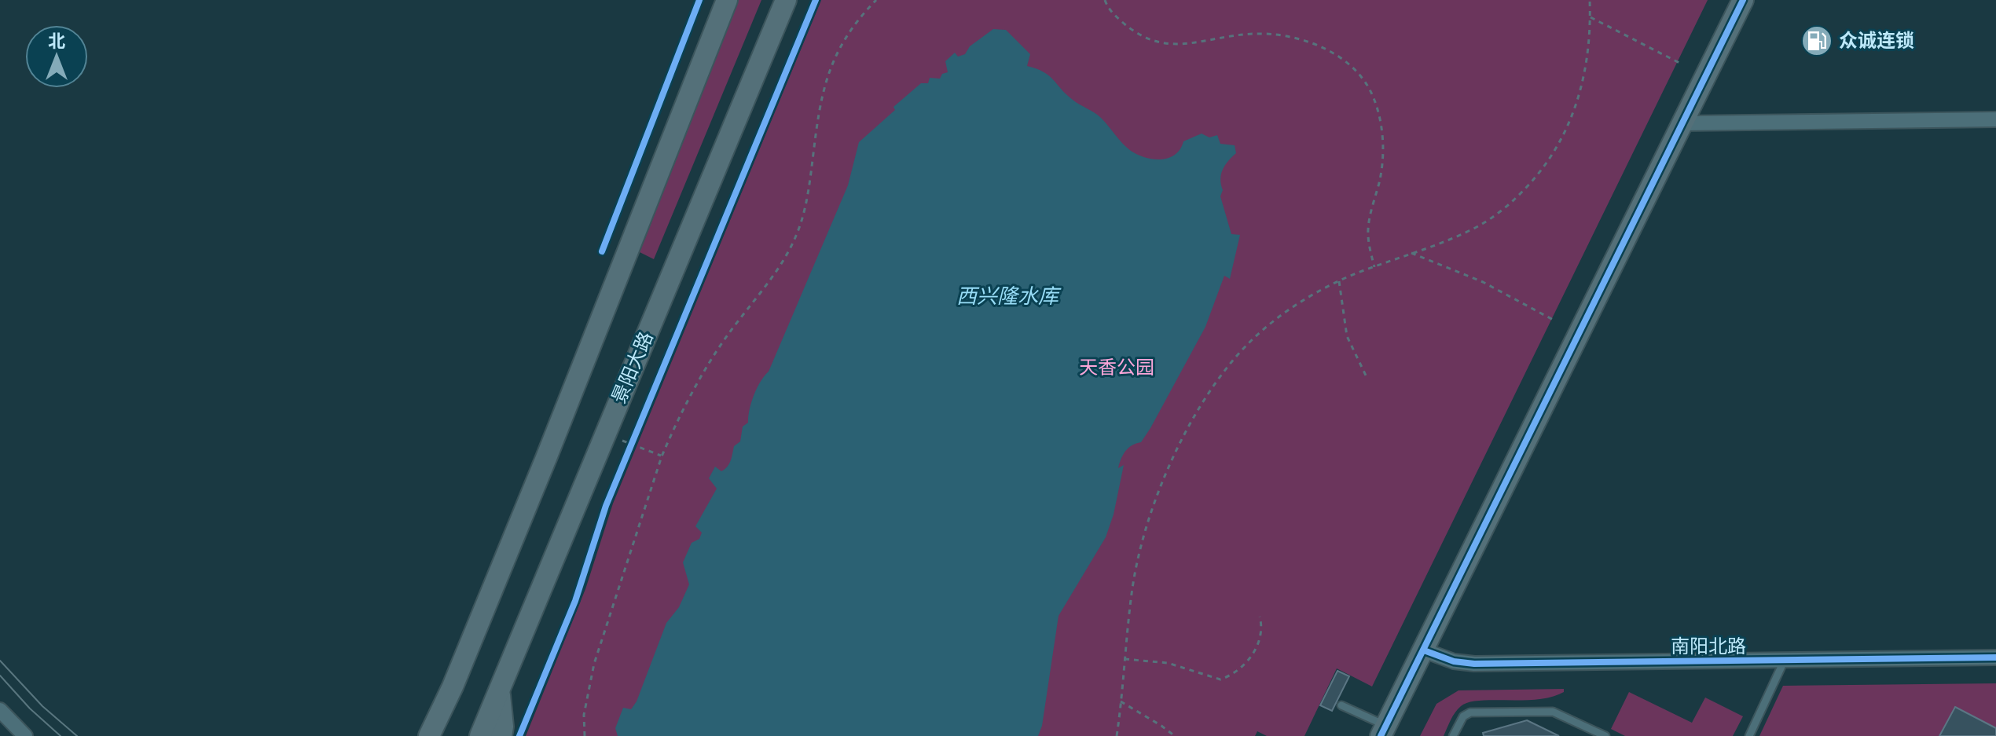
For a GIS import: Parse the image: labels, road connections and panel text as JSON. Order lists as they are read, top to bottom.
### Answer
{
  "streets": {
    "main road": ["景阳大路"],
    "street": ["南阳北路"]
  },
  "water": ["西兴隆水库"],
  "parks": ["天香公园"],
  "places": {
    "fuel station": ["众诚连锁"]
  },
  "north": "top"
}
